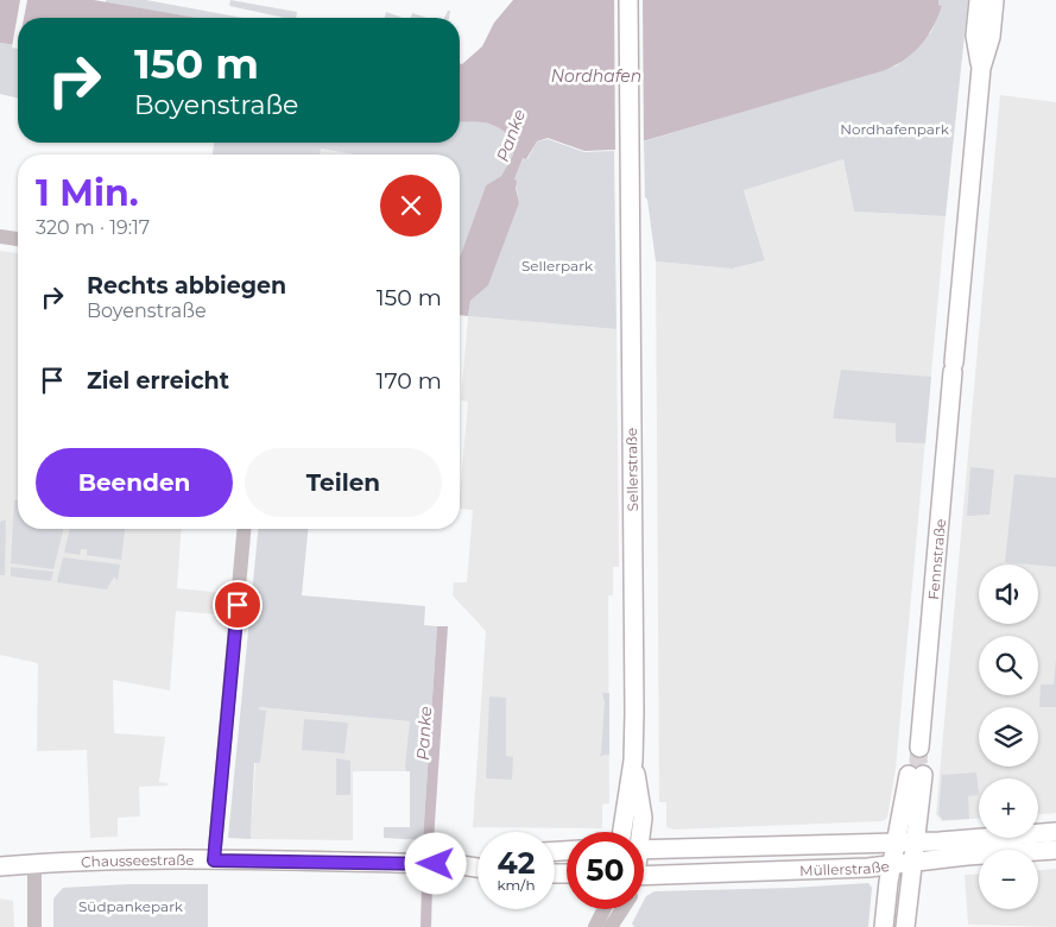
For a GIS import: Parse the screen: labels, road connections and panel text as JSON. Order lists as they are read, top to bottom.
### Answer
{
  "streets": {
    "main road": [
      "Sellerstraße",
      "Fennstraße",
      "Chausseestraße",
      "Müllerstraße"
    ]
  },
  "water": ["Nordhafen", "Panke"],
  "parks": ["Nordhafenpark", "Sellerpark", "Südpankepark"],
  "page": {
    "turn": ["150 m", "Boyenstraße"],
    "heading": ["1 Min.", "320 m · 19:17"],
    "list": [
      {
        "name": "Rechts abbiegen",
        "note": "Boyenstraße",
        "value": "150 m"
      },
      {
        "name": "Ziel erreicht",
        "value": "170 m"
      }
    ],
    "buttons": ["Beenden", "Teilen"],
    "map_buttons": ["+", "−"],
    "speed": "42 km/h",
    "limit": "50"
  }
}
